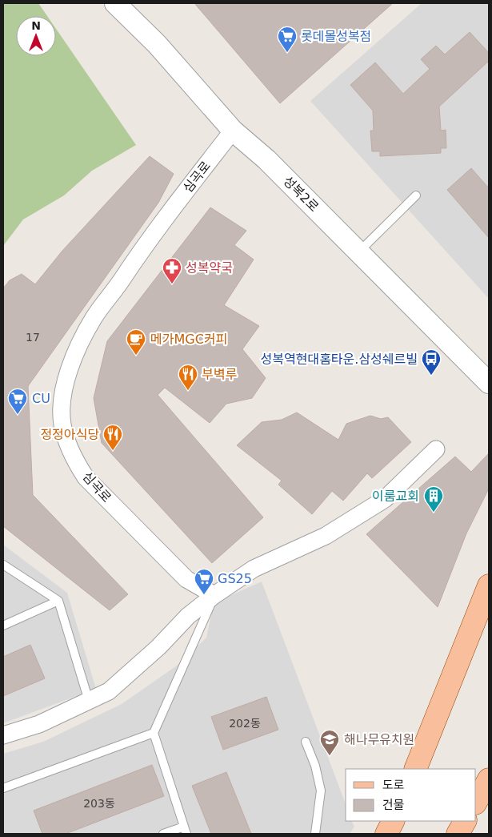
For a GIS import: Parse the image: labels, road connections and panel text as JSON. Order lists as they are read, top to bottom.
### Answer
{
  "streets": {
    "street": ["심곡로", "성복2로"]
  },
  "crossings": [
    ["심곡로", "성복2로"]
  ],
  "places": {
    "supermarket": ["롯데몰성복점", "CU", "GS25"],
    "pharmacy": ["성복약국"],
    "cafe": ["메가MGC커피"],
    "bus stop": ["성복역현대홈타운.삼성쉐르빌"],
    "restaurant": ["부벽루", "정정아식당"],
    "building": ["이룸교회"],
    "school or university": ["해나무유치원"]
  },
  "house_numbers": ["17", "202동", "203동"],
  "legend": ["도로", "건물"],
  "north": "top"
}
